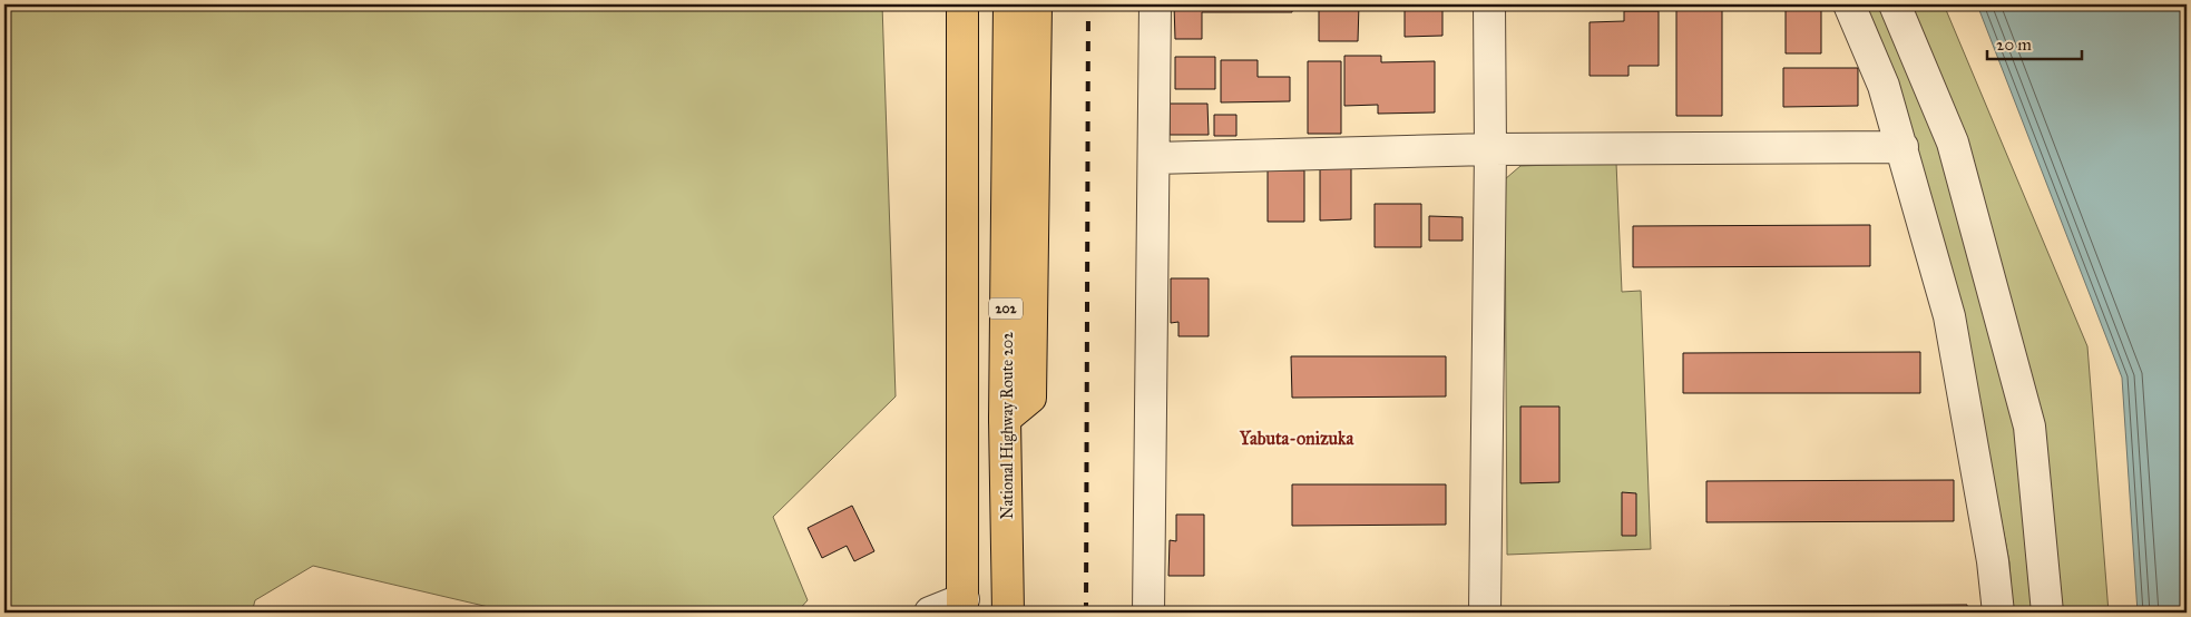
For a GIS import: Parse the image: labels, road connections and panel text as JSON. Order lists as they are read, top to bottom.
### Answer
{
  "streets": {
    "main road": ["202", "National Highway Route 202"]
  },
  "districts": ["Yabuta-onizuka"],
  "scale_bar": "20 m"
}
